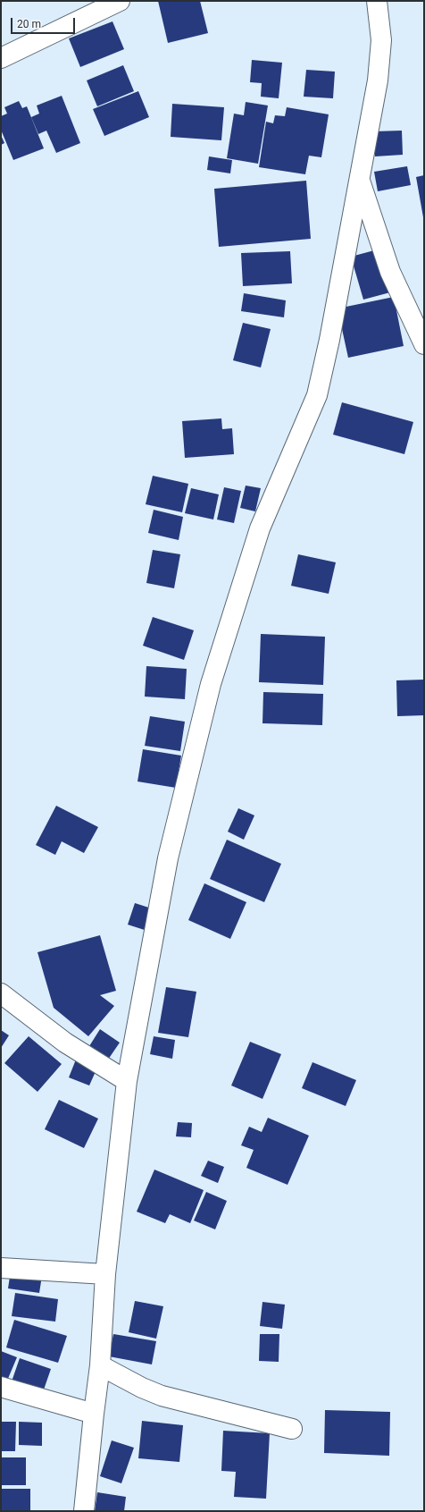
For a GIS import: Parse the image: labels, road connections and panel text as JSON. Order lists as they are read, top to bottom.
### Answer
{
  "scale_bar": "20 m"
}
